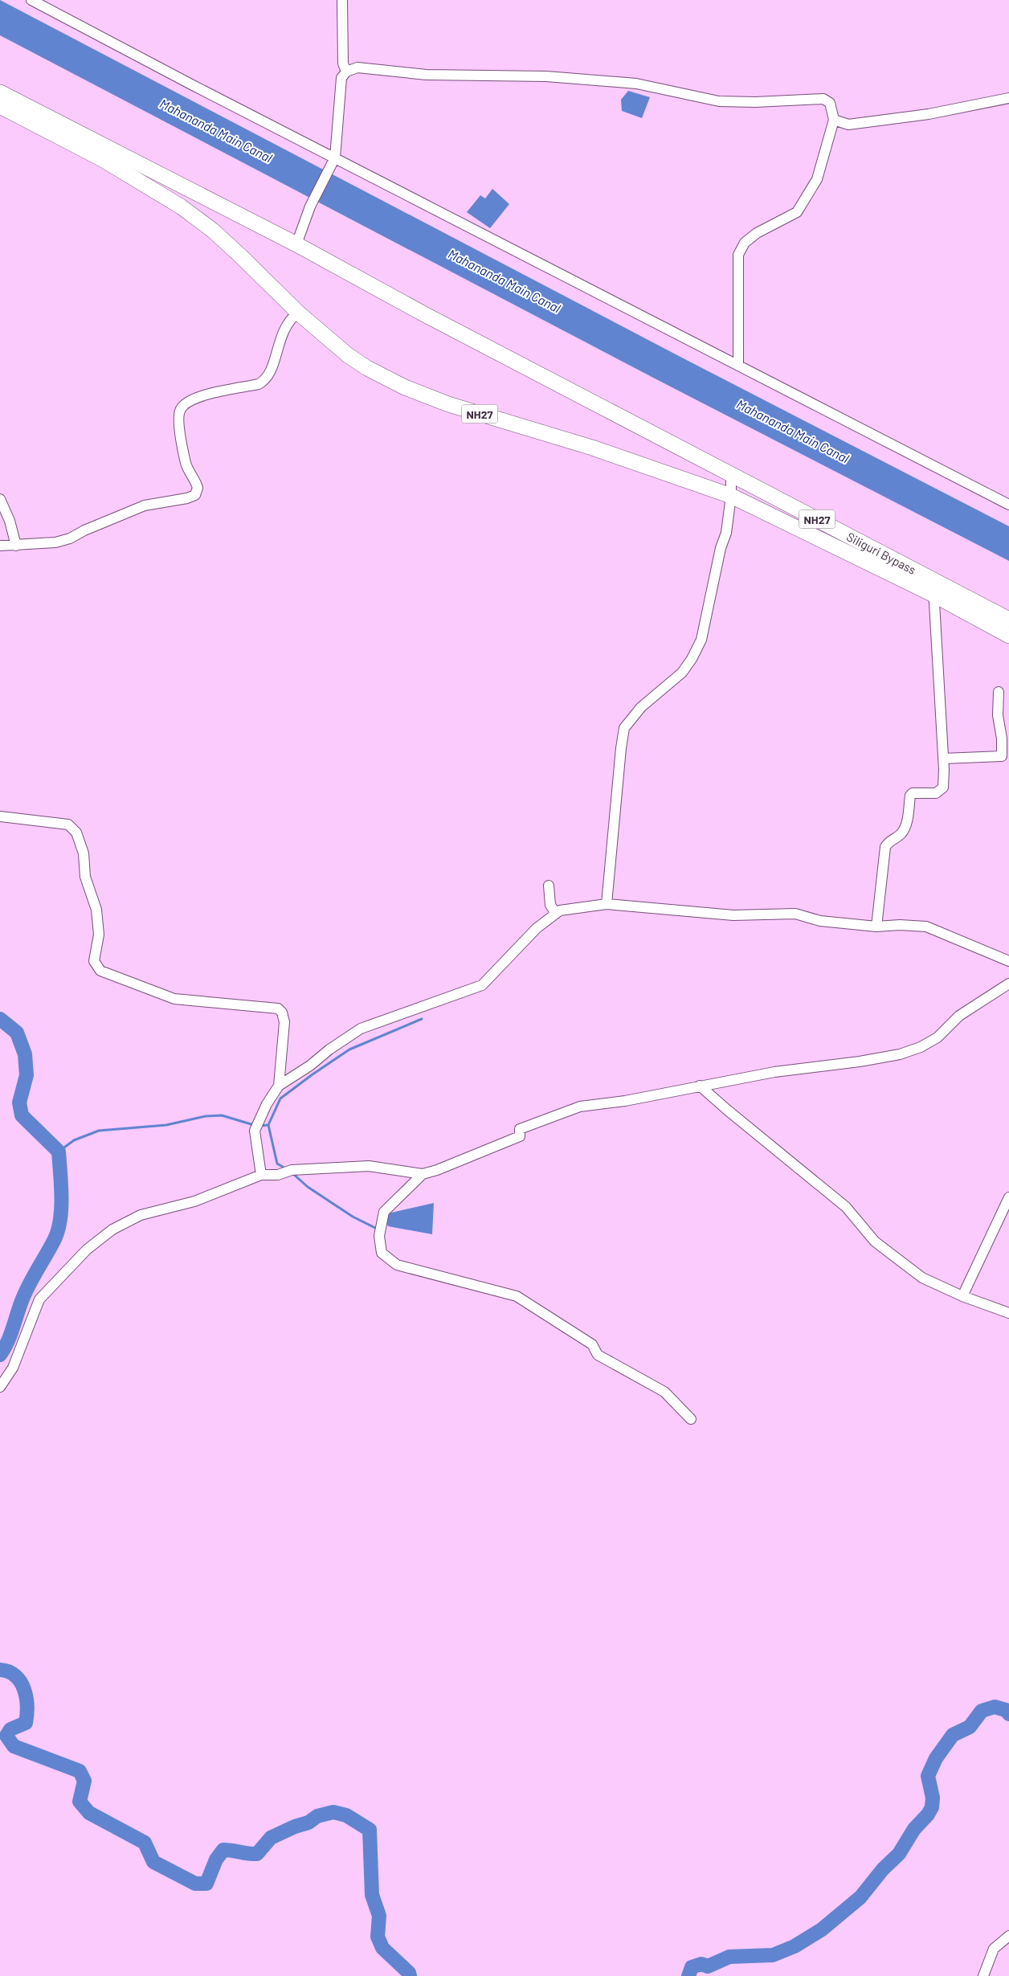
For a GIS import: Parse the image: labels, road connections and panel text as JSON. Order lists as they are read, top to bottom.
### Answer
{
  "streets": {
    "highway": ["NH27", "Siliguri Bypass"]
  },
  "crossings": [
    ["NH27", "Siliguri Bypass"]
  ],
  "water": ["Mahananda Main Canal"]
}
